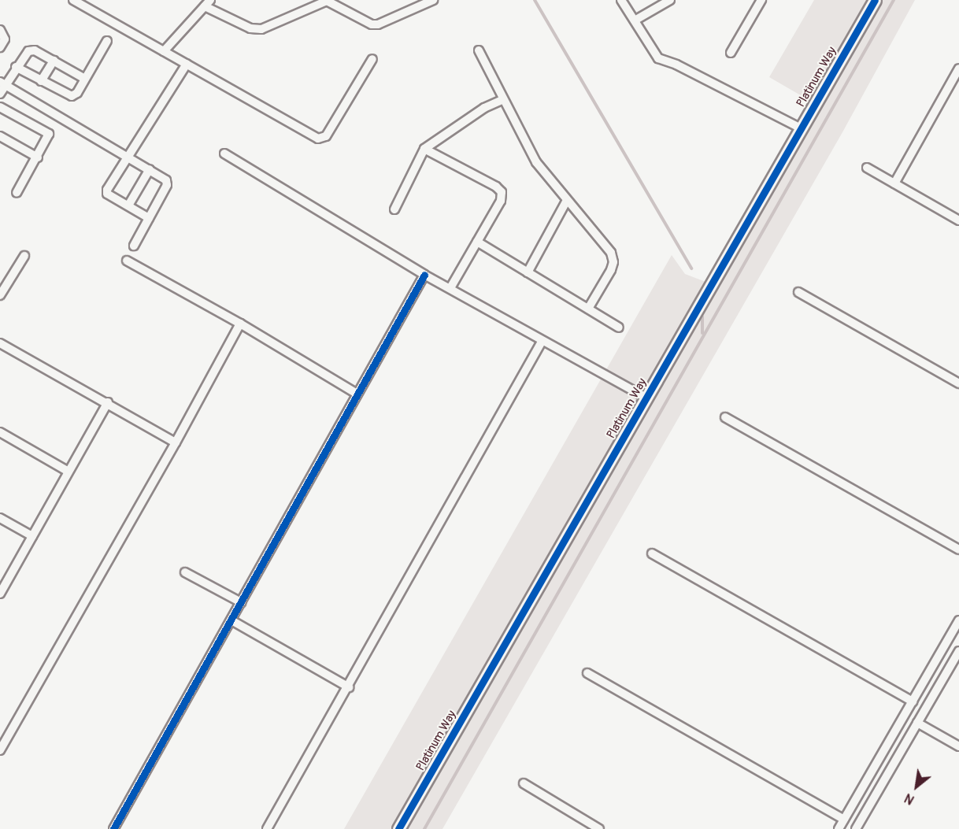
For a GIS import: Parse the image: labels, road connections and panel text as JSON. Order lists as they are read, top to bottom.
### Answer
{
  "streets": {
    "street": ["Platinum Way"]
  },
  "north": "bottom left"
}
